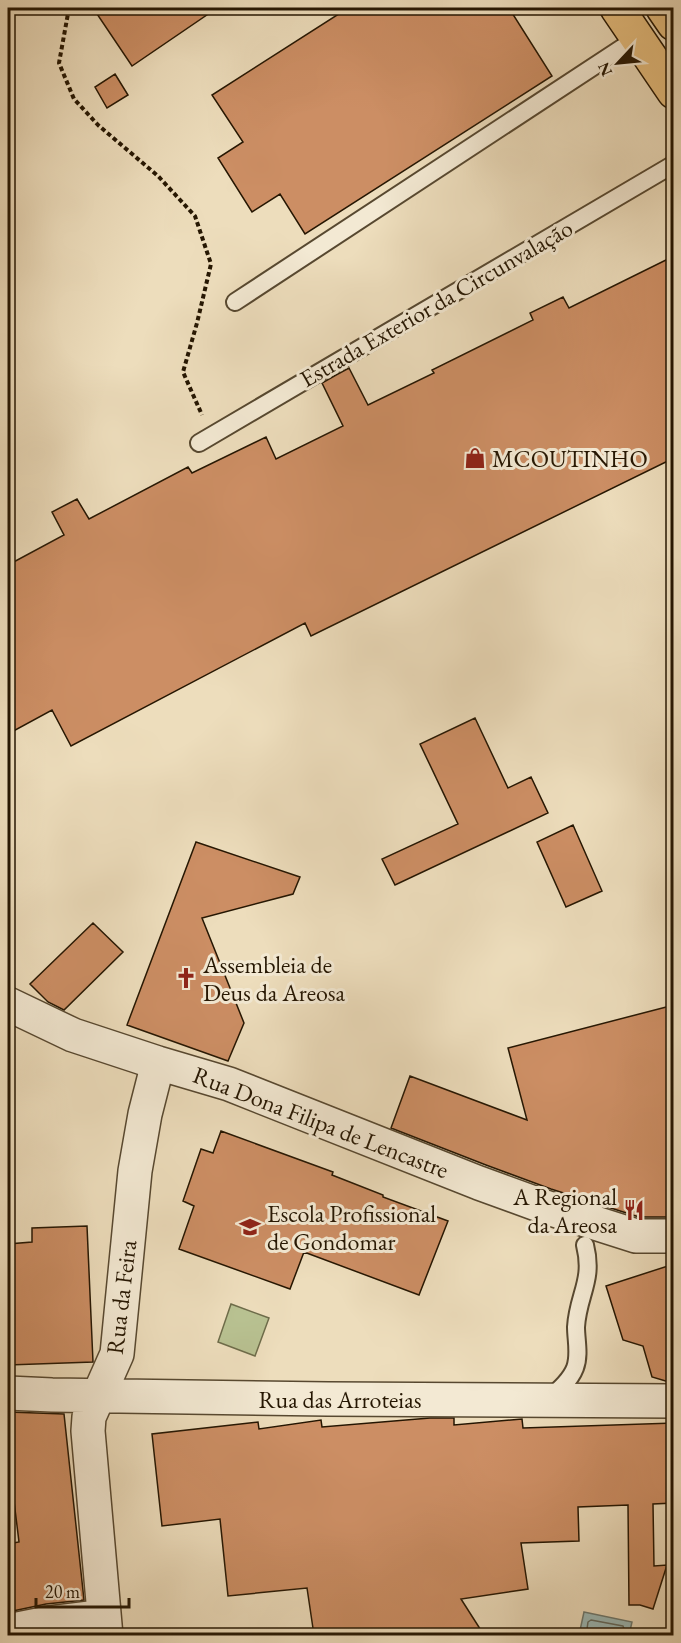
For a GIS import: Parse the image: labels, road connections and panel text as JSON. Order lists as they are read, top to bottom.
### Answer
{
  "streets": {
    "street": ["Rua Dona Filipa de Lencastre", "Rua da Feira", "Rua das Arroteias"],
    "lane": ["Estrada Exterior da Circunvalação"]
  },
  "crossings": [
    ["Rua Dona Filipa de Lencastre", "Rua da Feira"],
    ["Rua da Feira", "Rua das Arroteias"]
  ],
  "places": {
    "shop": ["MCOUTINHO"],
    "church": ["Assembleia de Deus da Areosa"],
    "restaurant": ["A Regional da Areosa"],
    "school or university": ["Escola Profissional de Gondomar"]
  },
  "scale_bar": "20 m",
  "north": "bottom left"
}
